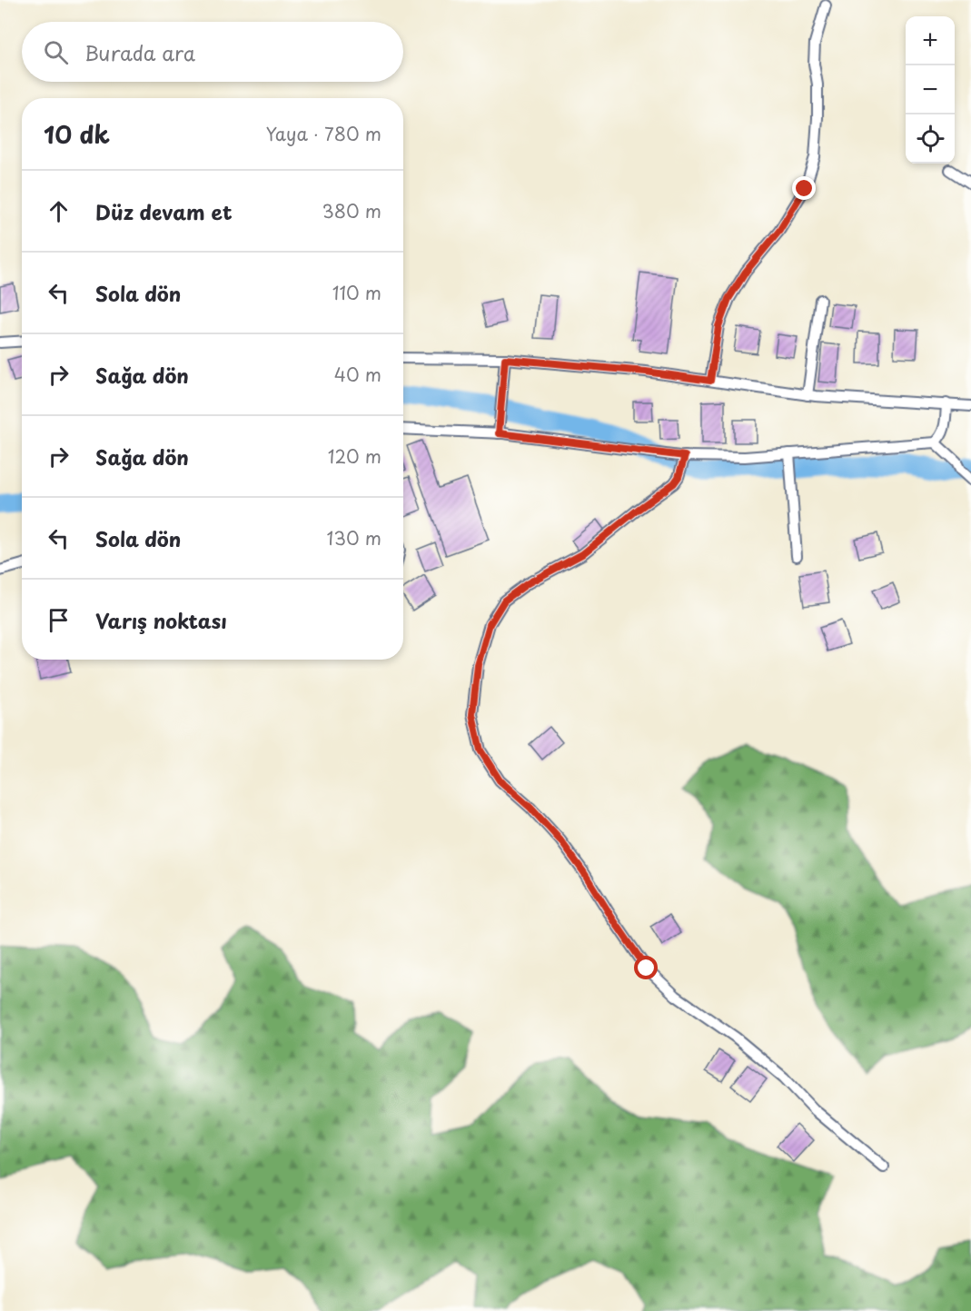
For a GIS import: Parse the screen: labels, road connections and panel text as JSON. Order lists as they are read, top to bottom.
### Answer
{
  "page": {
    "map_buttons": ["+", "−"],
    "search": "Burada ara",
    "heading": ["10 dk", "Yaya · 780 m"],
    "list": [
      ["Düz devam et", "380 m"],
      ["Sola dön", "110 m"],
      ["Sağa dön", "40 m"],
      ["Sağa dön", "120 m"],
      ["Sola dön", "130 m"],
      "Varış noktası"
    ]
  }
}
